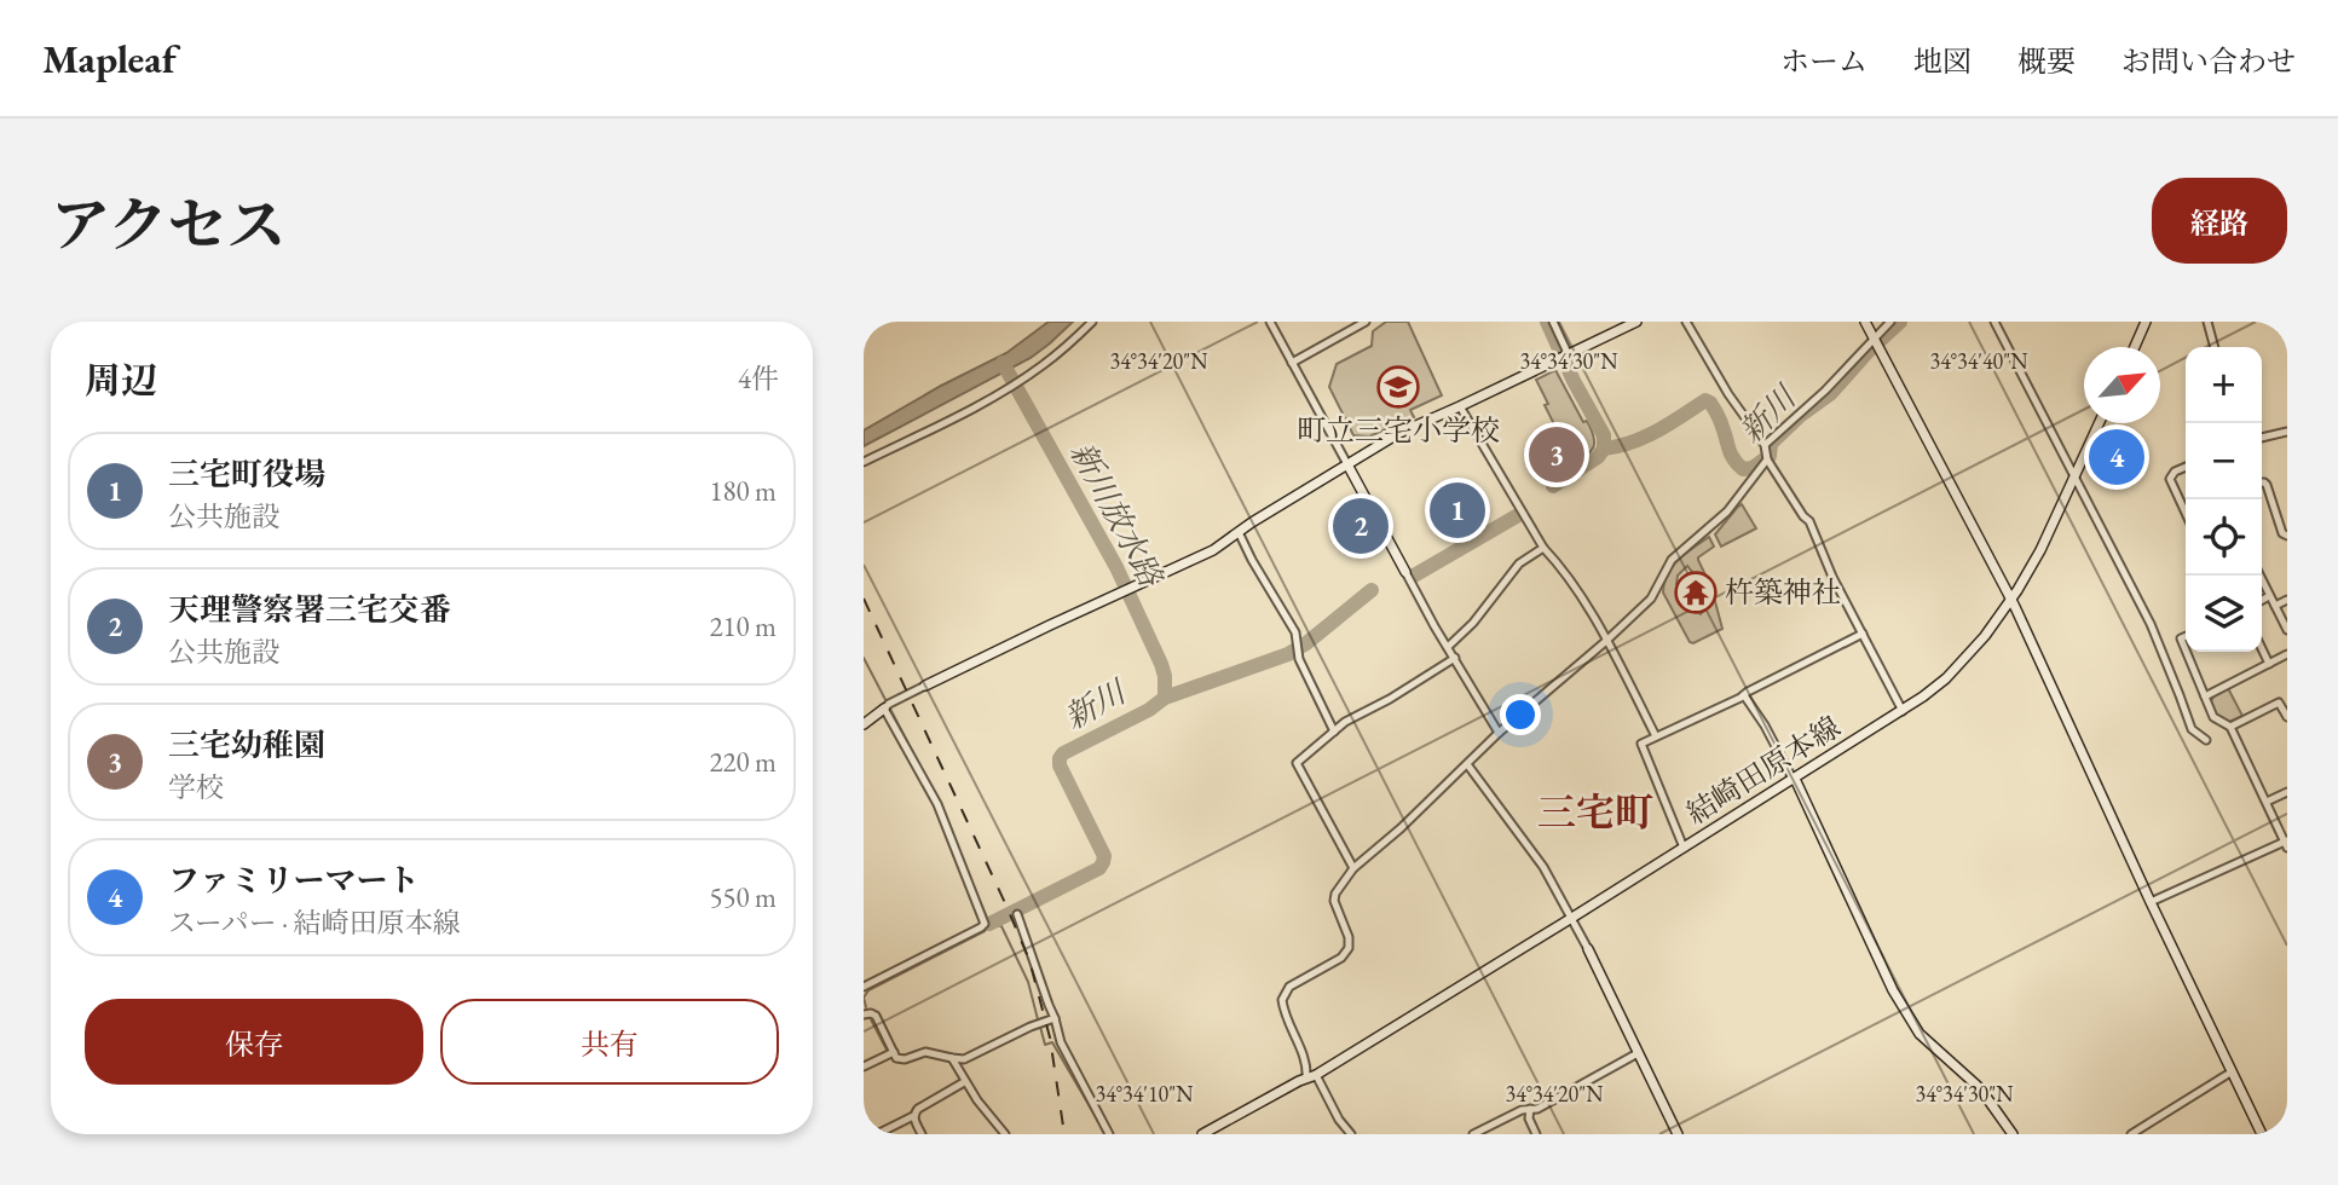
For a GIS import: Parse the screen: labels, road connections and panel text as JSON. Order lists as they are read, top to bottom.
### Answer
{
  "streets": {
    "street": ["結崎田原本線"]
  },
  "districts": ["三宅町"],
  "water": ["新川", "新川放水路"],
  "places": {
    "school or university": ["町立三宅小学校"],
    "temple": ["杵築神社"]
  },
  "north": "top right",
  "page": {
    "header": "Mapleaf",
    "nav": [
      "ホーム",
      "地図",
      "概要",
      "お問い合わせ"
    ],
    "title": "アクセス",
    "buttons": [
      "経路",
      ["保存", "共有"]
    ],
    "heading": ["周辺", "4件"],
    "map_buttons": ["+", "−"],
    "pins": [
      "3",
      "4",
      "1",
      "2"
    ],
    "list": [
      {
        "mark": "1",
        "name": "三宅町役場",
        "note": "公共施設",
        "value": "180 m"
      },
      {
        "mark": "2",
        "name": "天理警察署三宅交番",
        "note": "公共施設",
        "value": "210 m"
      },
      {
        "mark": "3",
        "name": "三宅幼稚園",
        "note": "学校",
        "value": "220 m"
      },
      {
        "mark": "4",
        "name": "ファミリーマート",
        "note": "スーパー · 結崎田原本線",
        "value": "550 m"
      }
    ]
  },
  "coordinates": [
    "34°34'20\"N",
    "34°34'30\"N",
    "34°34'40\"N",
    "34°34'10\"N"
  ]
}
